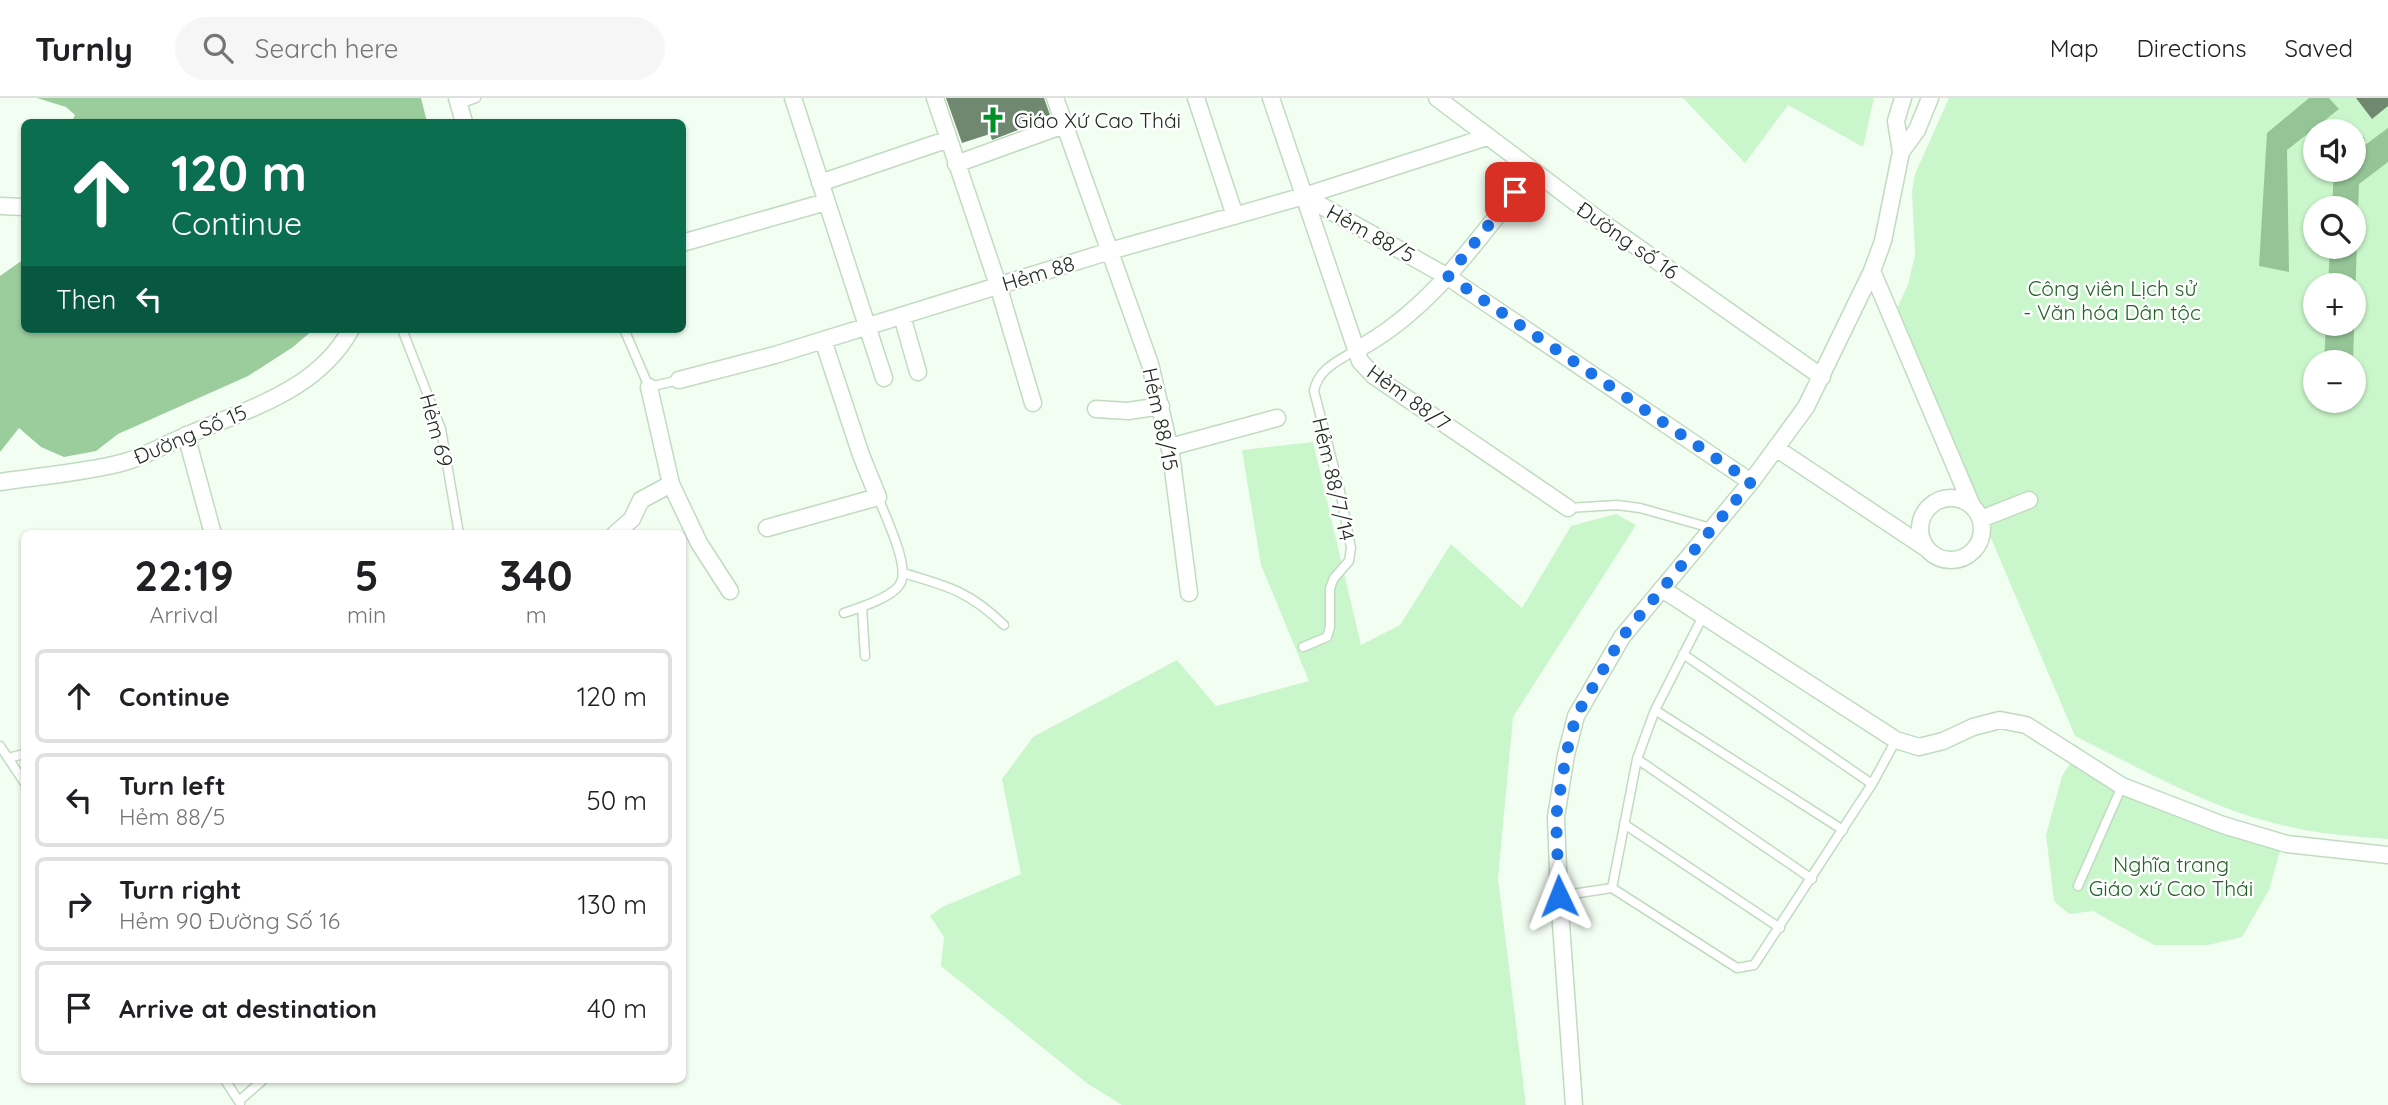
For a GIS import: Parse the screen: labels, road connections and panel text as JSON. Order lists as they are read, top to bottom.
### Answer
{
  "streets": {
    "street": [
      "Hẻm 88/5",
      "Đường số 16",
      "Hẻm 88",
      "Hẻm 88/7",
      "Hẻm 88/15",
      "Đường Số 15"
    ],
    "lane": ["Hẻm 69", "Hẻm 88/7/14"]
  },
  "crossings": [
    ["Hẻm 88/5", "Hẻm 88"],
    ["Hẻm 88/5", "Hẻm 88/7"],
    ["Đường số 16", "Hẻm 88"],
    ["Hẻm 88", "Hẻm 88/7"],
    ["Hẻm 88", "Hẻm 88/15"],
    ["Hẻm 88/7", "Hẻm 88/7/14"]
  ],
  "parks": ["Công viên Lịch sử - Văn hóa Dân tộc", "Nghĩa trang Giáo xứ Cao Thái"],
  "places": {
    "church": ["Giáo Xứ Cao Thái"]
  },
  "page": {
    "header": "Turnly",
    "search": "Search here",
    "nav": ["Map", "Directions", "Saved"],
    "map_buttons": ["+", "−"],
    "turn": ["120 m", "Continue"],
    "then": "Then",
    "eta": [
      "22:19",
      "Arrival",
      "5",
      "min",
      "340",
      "m"
    ],
    "list": [
      {
        "name": "Continue",
        "value": "120 m"
      },
      {
        "name": "Turn left",
        "note": "Hẻm 88/5",
        "value": "50 m"
      },
      {
        "name": "Turn right",
        "note": "Hẻm 90 Đường Số 16",
        "value": "130 m"
      },
      {
        "name": "Arrive at destination",
        "value": "40 m"
      }
    ]
  }
}
